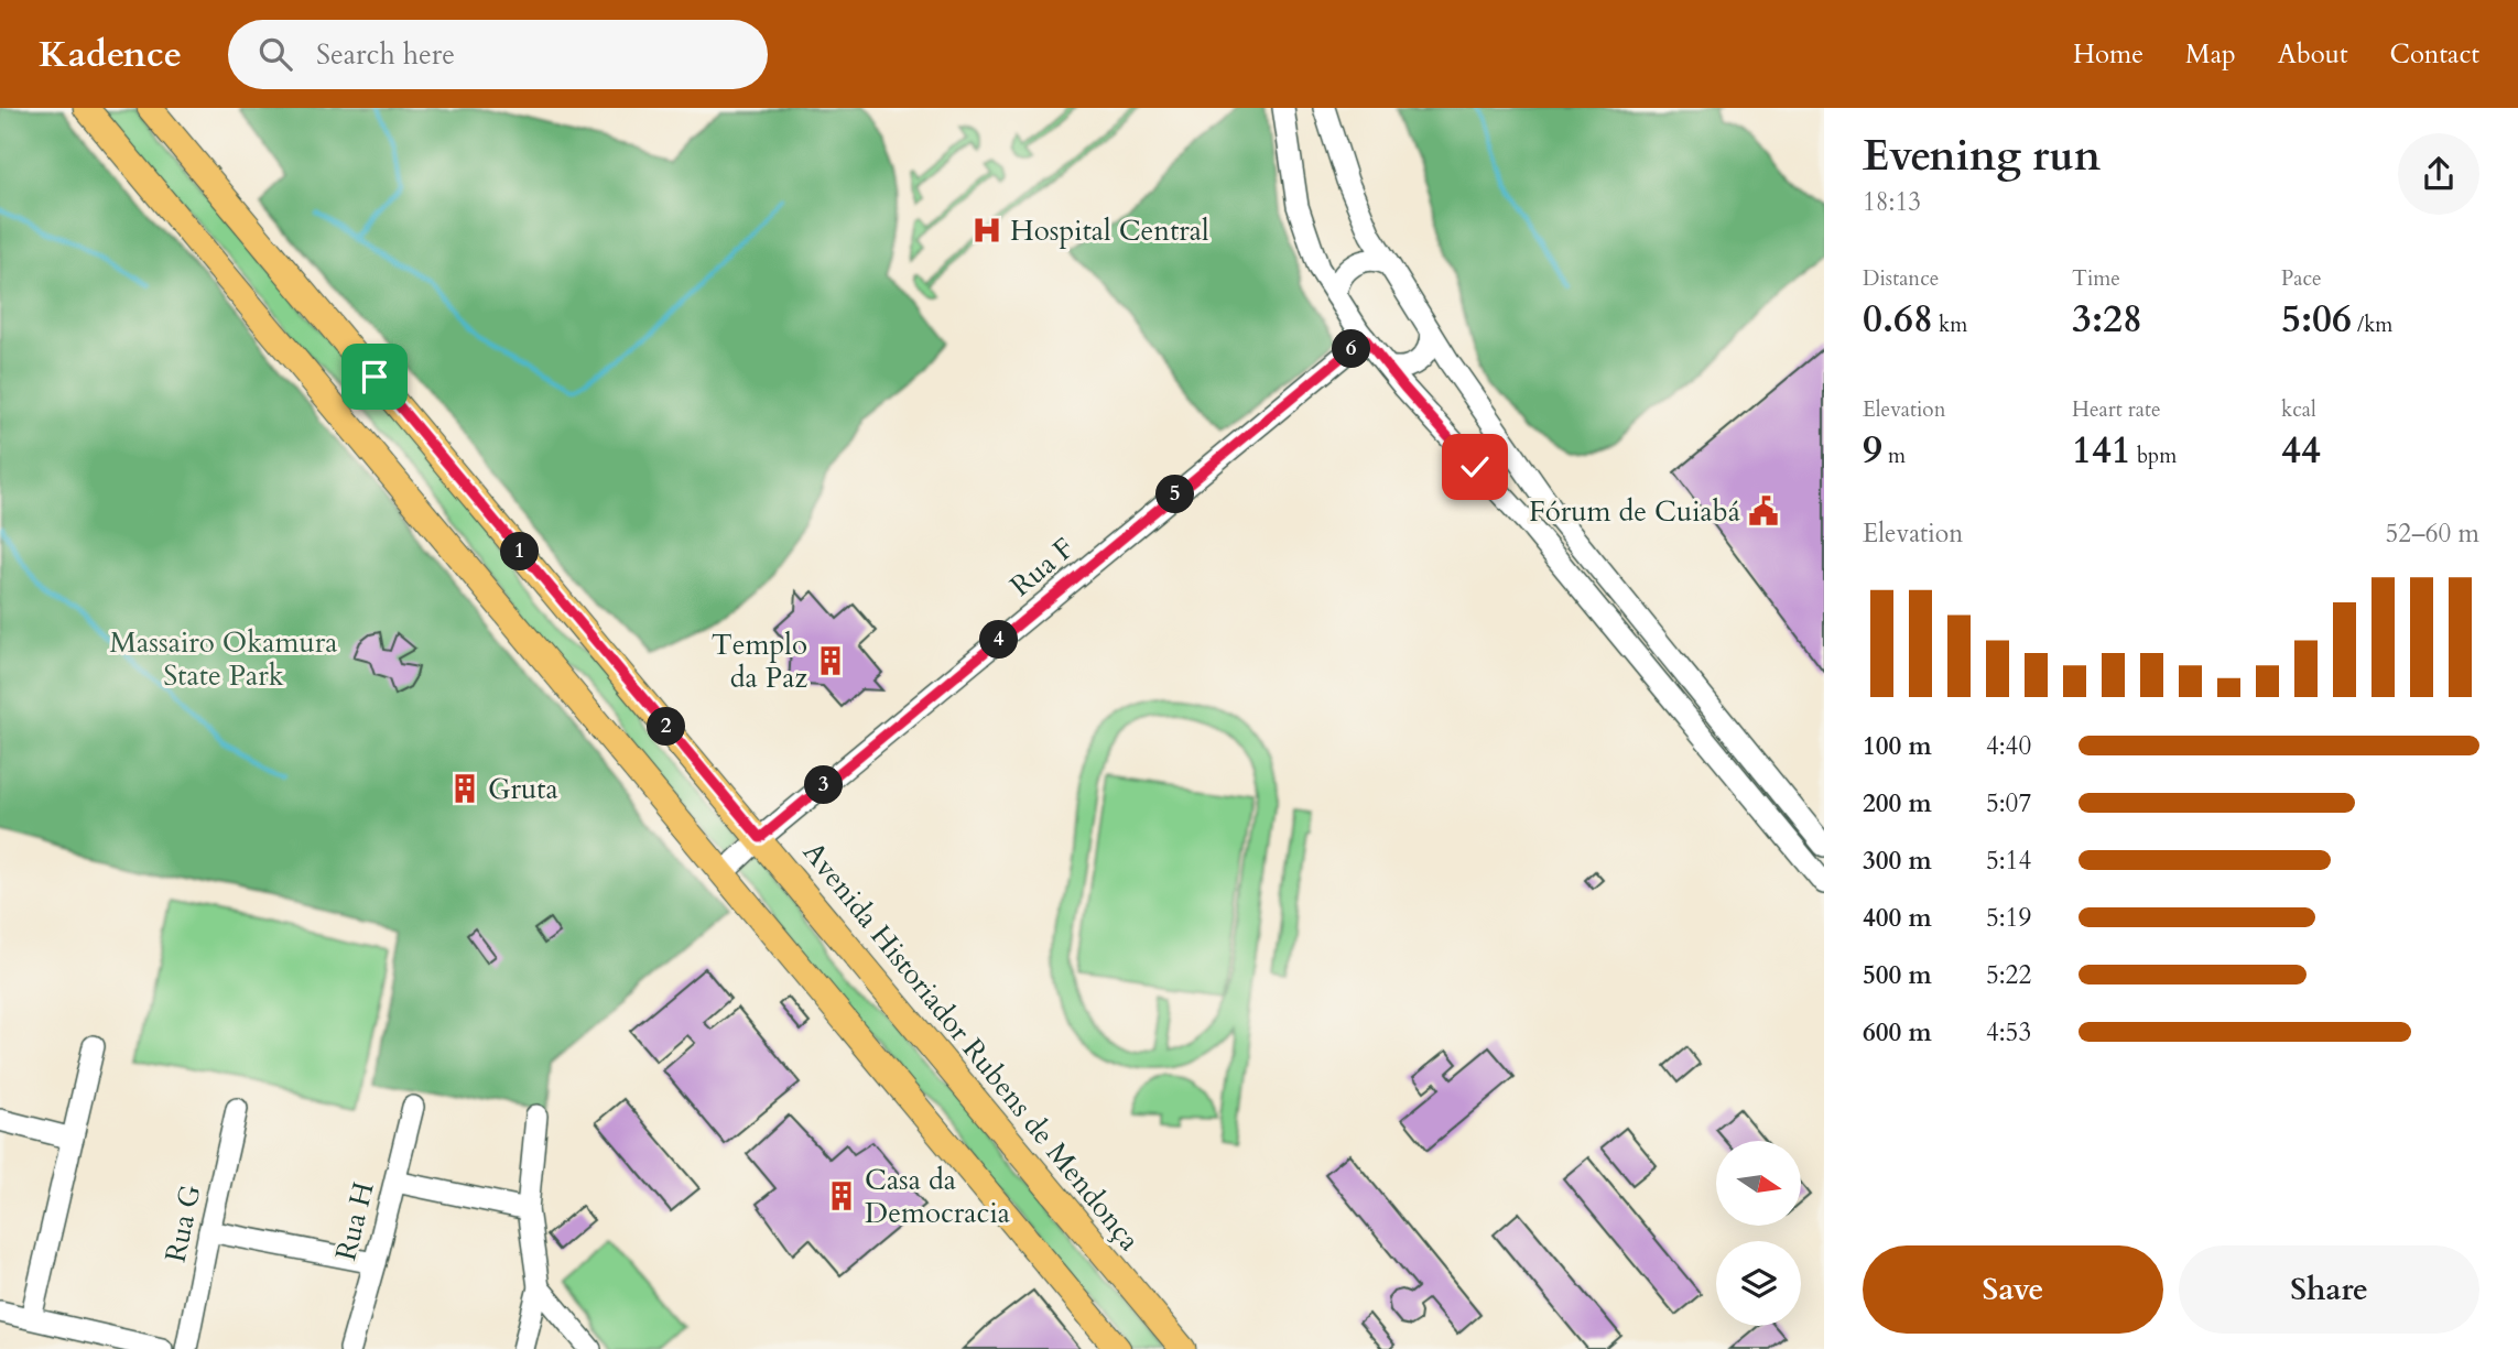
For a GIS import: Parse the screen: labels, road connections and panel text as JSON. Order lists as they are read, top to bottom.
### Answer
{
  "streets": {
    "main road": ["Avenida Historiador Rubens de Mendonça"],
    "street": ["Rua F", "Rua H", "Rua G"]
  },
  "crossings": [
    ["Rua F", "Avenida Historiador Rubens de Mendonça"]
  ],
  "parks": ["Massairo Okamura State Park"],
  "places": {
    "hospital": ["Hospital Central"],
    "public building": ["Fórum de Cuiabá"],
    "building": ["Templo da Paz", "Gruta", "Casa da Democracia"]
  },
  "north": "right",
  "page": {
    "header": "Kadence",
    "search": "Search here",
    "nav": [
      "Home",
      "Map",
      "About",
      "Contact"
    ],
    "heading": ["Evening run", "18:13"],
    "stats": [
      ["Distance", "0.68 km"],
      ["Time", "3:28"],
      ["Pace", "5:06 /km"],
      ["Elevation", "9 m"],
      ["Heart rate", "141 bpm"],
      ["kcal", "44"]
    ],
    "pins": [
      "6",
      "5",
      "1",
      "4",
      "2",
      "3"
    ],
    "chart": ["Elevation", "52–60 m"],
    "list": [
      {
        "name": "100 m",
        "note": "4:40"
      },
      {
        "name": "200 m",
        "note": "5:07"
      },
      {
        "name": "300 m",
        "note": "5:14"
      },
      {
        "name": "400 m",
        "note": "5:19"
      },
      {
        "name": "500 m",
        "note": "5:22"
      },
      {
        "name": "600 m",
        "note": "4:53"
      }
    ],
    "buttons": ["Save", "Share"]
  }
}
